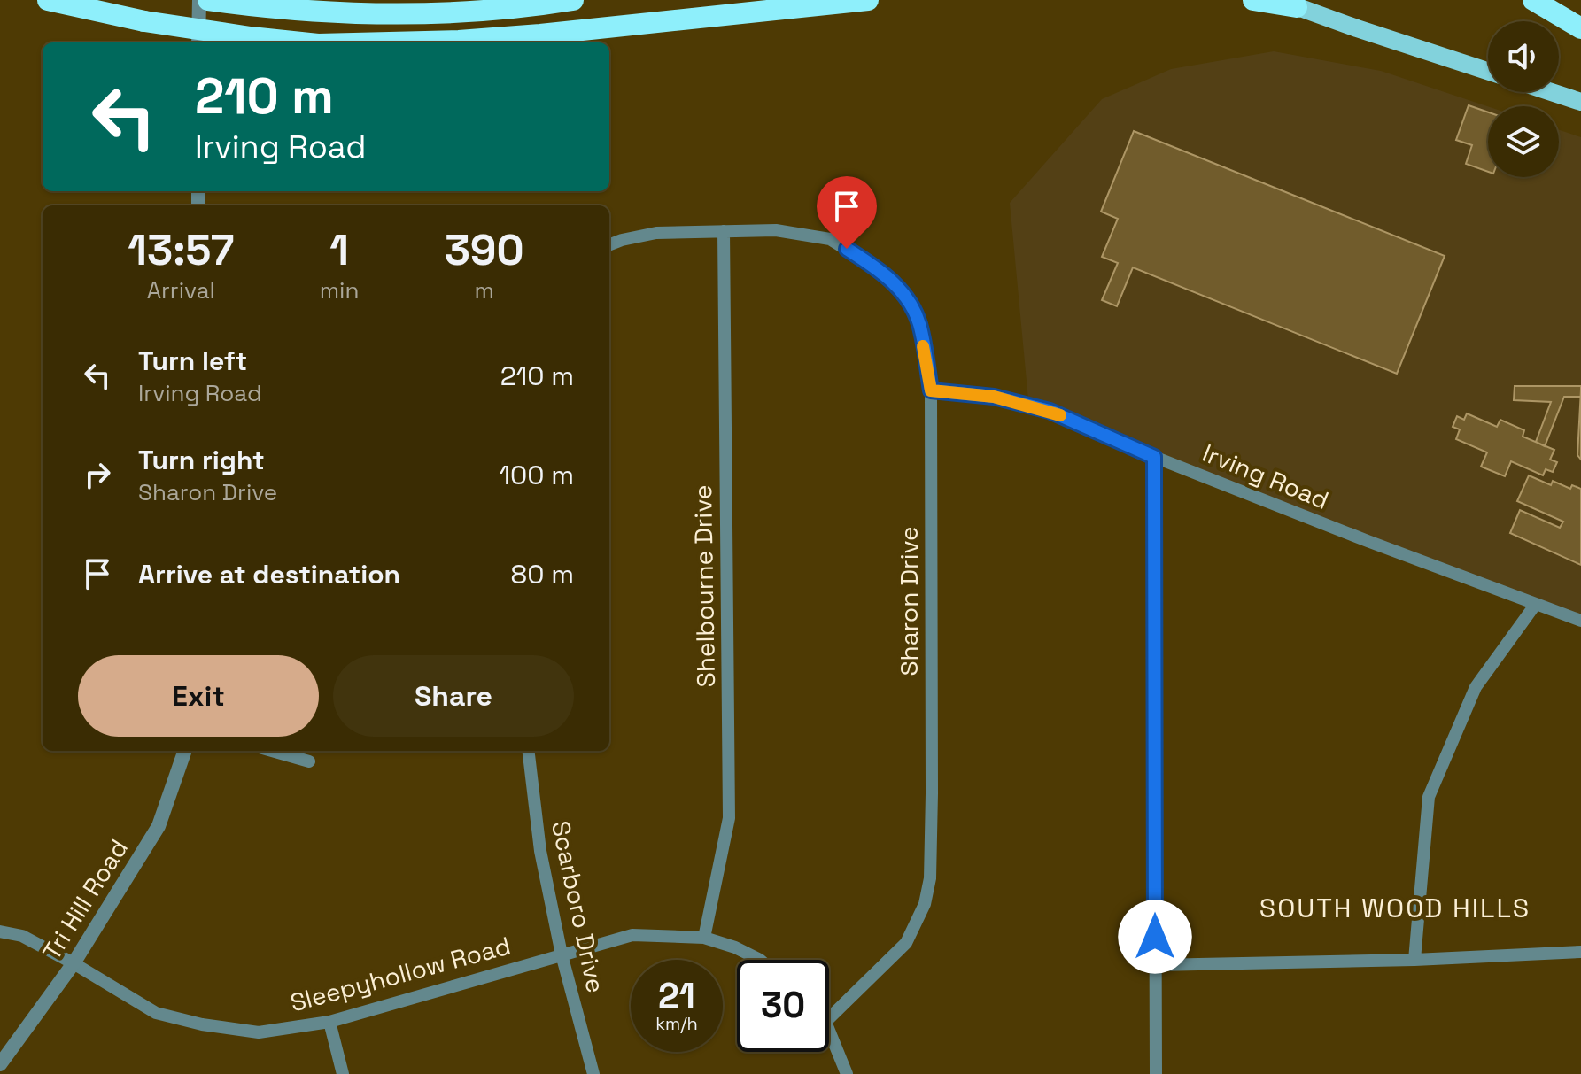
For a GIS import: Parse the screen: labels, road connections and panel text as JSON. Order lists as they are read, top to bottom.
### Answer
{
  "streets": {
    "street": [
      "Irving Road",
      "Shelbourne Drive",
      "Sharon Drive",
      "Tri Hill Road",
      "Scarboro Drive",
      "Sleepyhollow Road"
    ]
  },
  "crossings": [
    ["Irving Road", "Sharon Drive"],
    ["Shelbourne Drive", "Sharon Drive"],
    ["Shelbourne Drive", "Sleepyhollow Road"],
    ["Tri Hill Road", "Sleepyhollow Road"],
    ["Scarboro Drive", "Sleepyhollow Road"]
  ],
  "districts": ["SOUTH WOOD HILLS"],
  "page": {
    "turn": ["210 m", "Irving Road"],
    "eta": [
      "13:57",
      "Arrival",
      "1",
      "min",
      "390",
      "m"
    ],
    "list": [
      {
        "name": "Turn left",
        "note": "Irving Road",
        "value": "210 m"
      },
      {
        "name": "Turn right",
        "note": "Sharon Drive",
        "value": "100 m"
      },
      {
        "name": "Arrive at destination",
        "value": "80 m"
      }
    ],
    "buttons": ["Exit", "Share"],
    "speed": "21 km/h",
    "limit": "30"
  }
}
